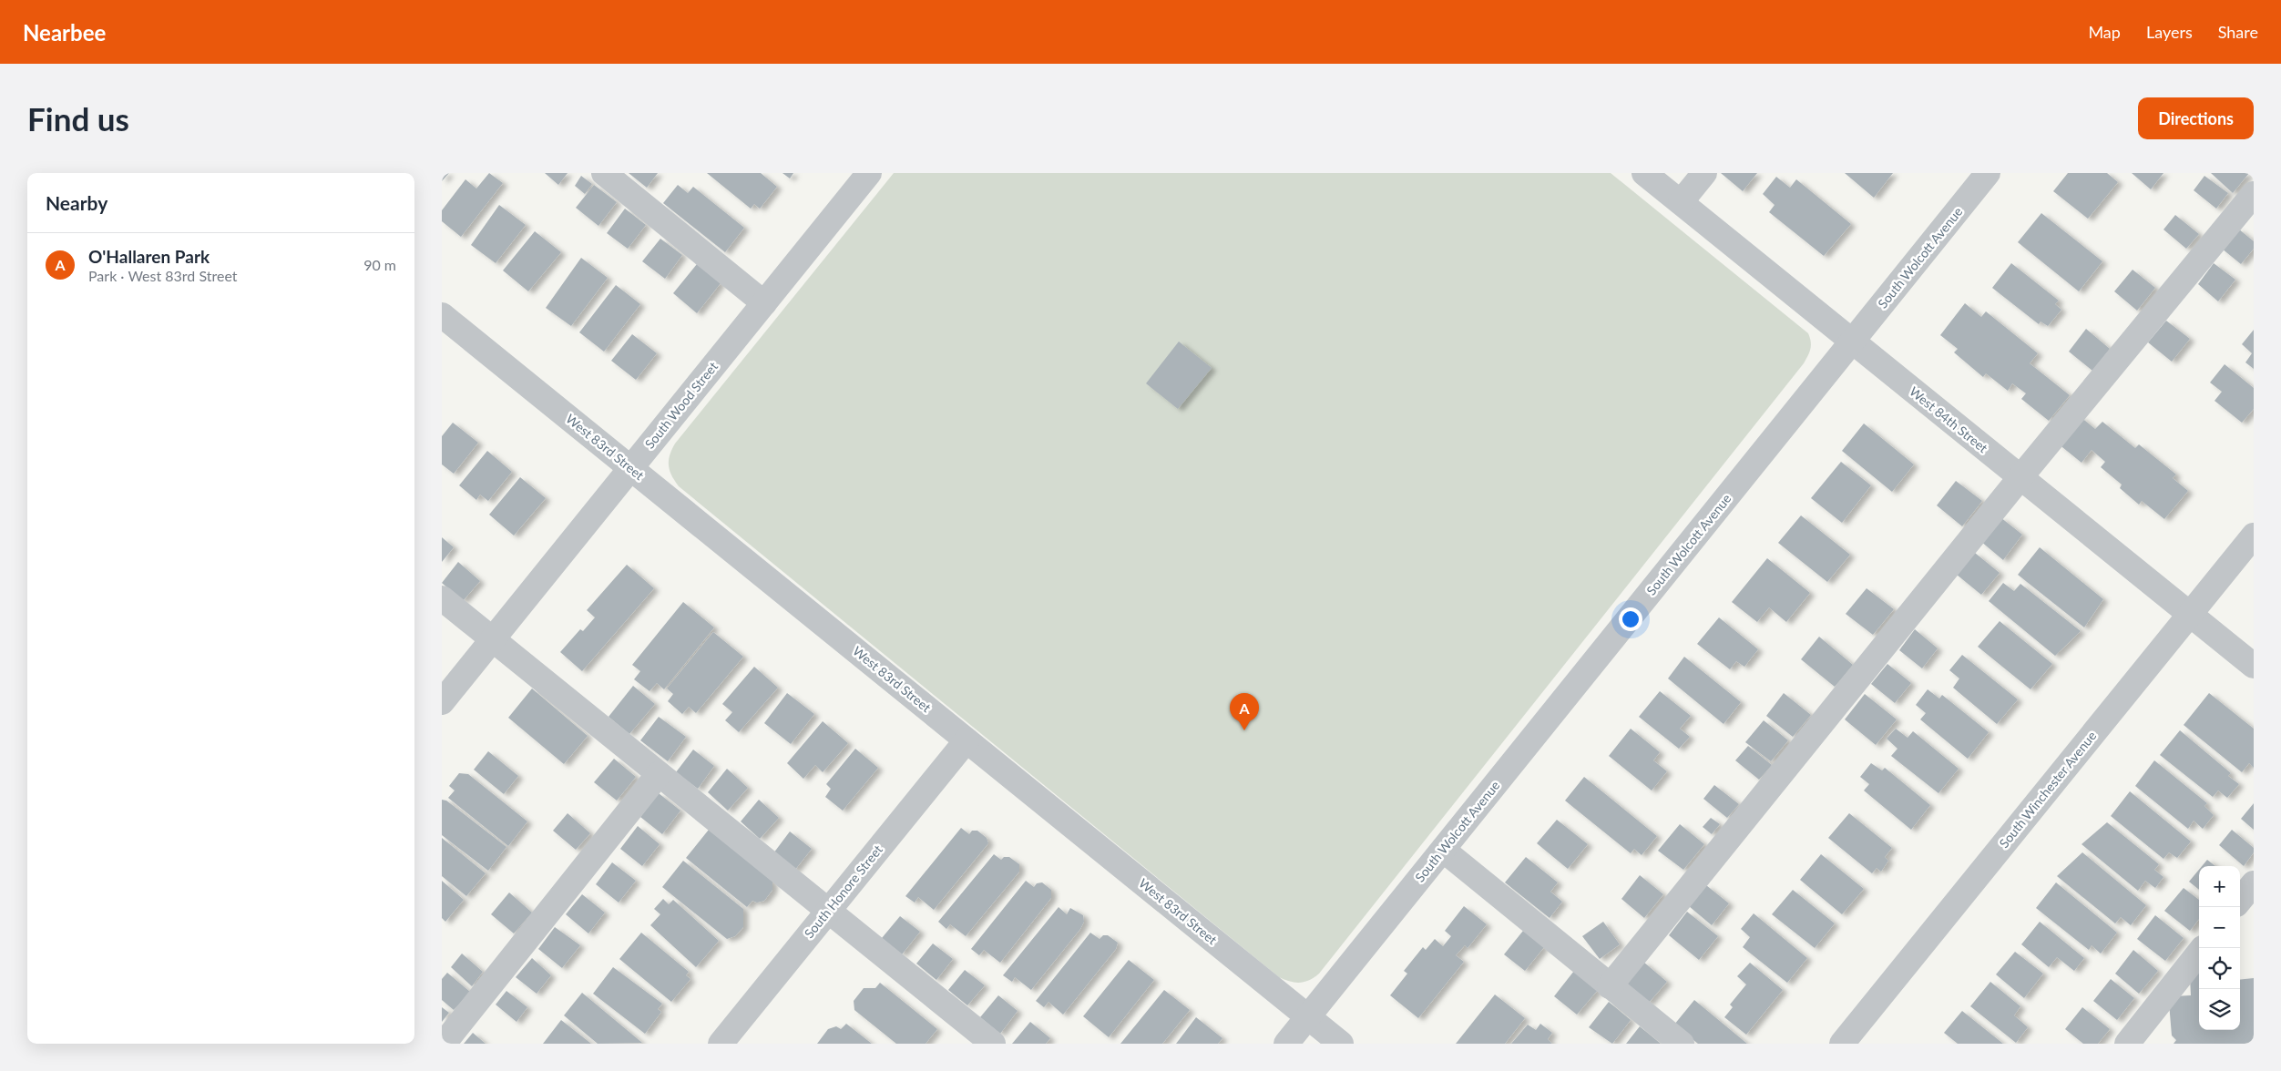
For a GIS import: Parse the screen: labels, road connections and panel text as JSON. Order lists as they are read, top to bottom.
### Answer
{
  "streets": {
    "street": [
      "South Wolcott Avenue",
      "South Wood Street",
      "West 84th Street",
      "West 83rd Street",
      "South Winchester Avenue",
      "South Honore Street"
    ]
  },
  "crossings": [
    ["South Wolcott Avenue", "West 84th Street"],
    ["South Wolcott Avenue", "West 83rd Street"],
    ["South Wood Street", "West 83rd Street"],
    ["West 84th Street", "South Winchester Avenue"],
    ["West 83rd Street", "South Honore Street"]
  ],
  "page": {
    "header": "Nearbee",
    "nav": ["Map", "Layers", "Share"],
    "buttons": "Directions",
    "title": "Find us",
    "heading": "Nearby",
    "list": [
      {
        "mark": "A",
        "name": "O'Hallaren Park",
        "note": "Park · West 83rd Street",
        "value": "90 m"
      }
    ],
    "pins": "A",
    "map_buttons": ["+", "−"]
  }
}
